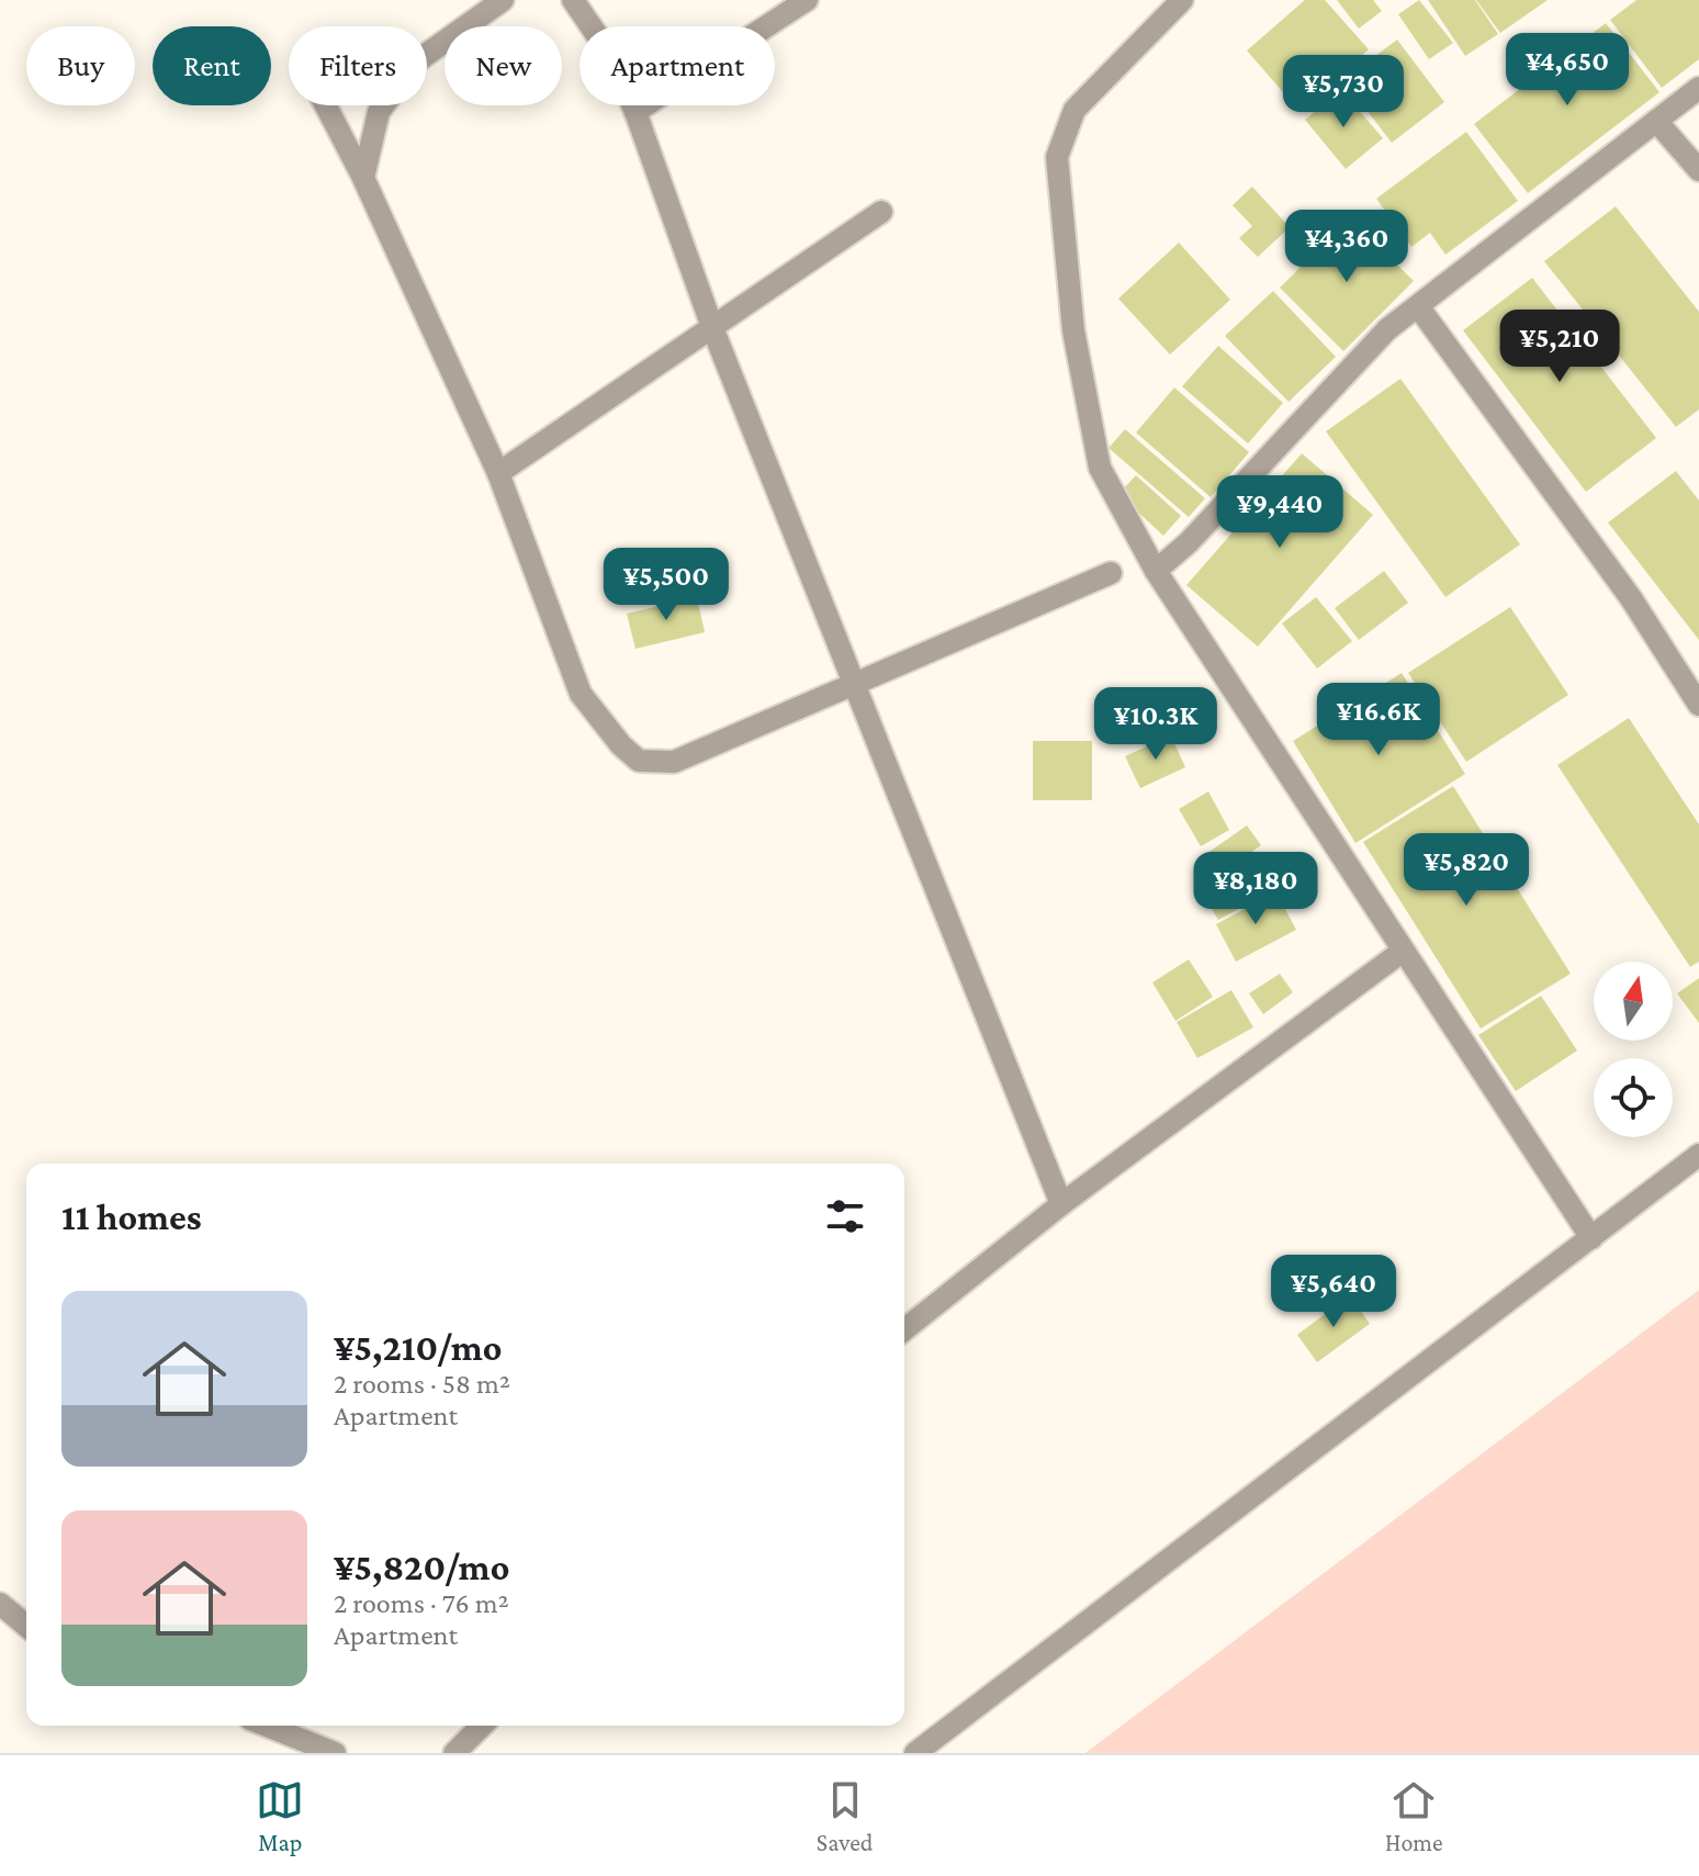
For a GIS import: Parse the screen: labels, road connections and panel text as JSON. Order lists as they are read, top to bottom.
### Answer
{
  "north": "top",
  "page": {
    "chip": [
      "Buy",
      "Rent",
      "Filters",
      "New",
      "Apartment"
    ],
    "price": [
      "¥4,650",
      "¥5,730",
      "¥4,360",
      "¥5,210",
      "¥9,440",
      "¥5,500",
      "¥16.6K",
      "¥10.3K",
      "¥5,820",
      "¥8,180",
      "¥5,640"
    ],
    "heading": "11 homes",
    "list": [
      {
        "name": "¥5,210/mo",
        "note": "2 rooms · 58 m² · Apartment"
      },
      {
        "name": "¥5,820/mo",
        "note": "2 rooms · 76 m² · Apartment"
      }
    ],
    "tabs": ["Map", "Saved", "Home"]
  }
}
